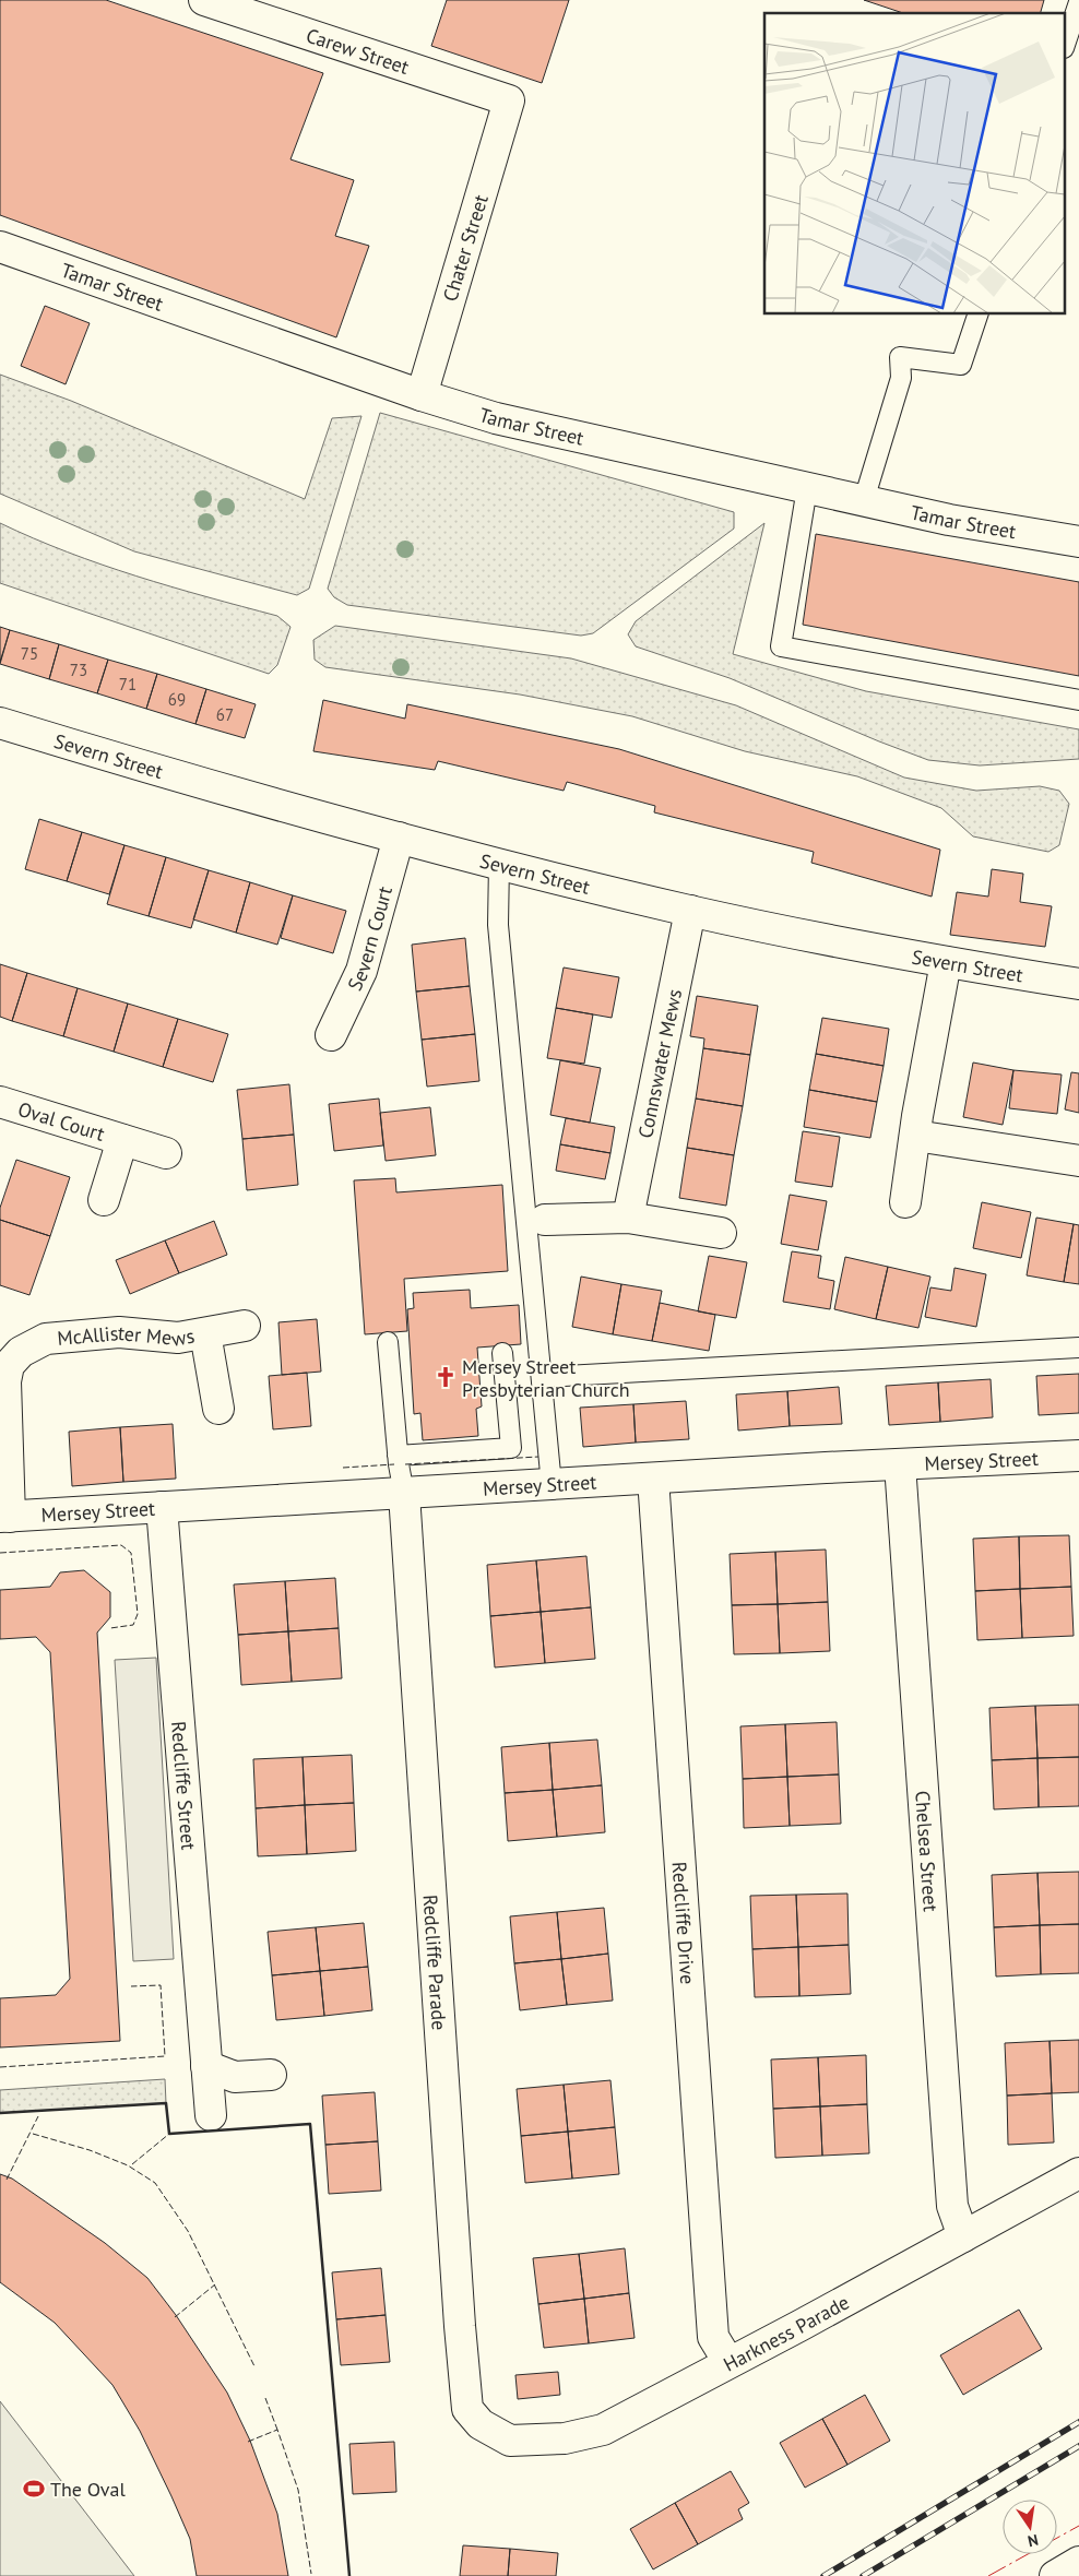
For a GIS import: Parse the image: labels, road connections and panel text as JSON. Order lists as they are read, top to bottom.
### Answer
{
  "streets": {
    "main road": [
      "Carew Street",
      "Chater Street",
      "Tamar Street",
      "Severn Street",
      "Severn Court",
      "Connswater Mews",
      "Oval Court",
      "McAllister Mews",
      "Mersey Street",
      "Redcliffe Street",
      "Chelsea Street",
      "Redcliffe Drive",
      "Redcliffe Parade",
      "Harkness Parade"
    ]
  },
  "crossings": [
    ["Carew Street", "Chater Street"],
    ["Chater Street", "Tamar Street"],
    ["Severn Street", "Severn Court"],
    ["Severn Street", "Connswater Mews"],
    ["McAllister Mews", "Mersey Street"],
    ["Mersey Street", "Redcliffe Street"],
    ["Mersey Street", "Chelsea Street"],
    ["Mersey Street", "Redcliffe Drive"],
    ["Mersey Street", "Redcliffe Parade"],
    ["Chelsea Street", "Harkness Parade"],
    ["Redcliffe Drive", "Harkness Parade"],
    ["Redcliffe Parade", "Harkness Parade"]
  ],
  "places": {
    "church": ["Mersey Street Presbyterian Church"],
    "sports": ["The Oval"]
  },
  "house_numbers": [
    "75",
    "73",
    "71",
    "69",
    "67"
  ],
  "north": "bottom"
}
